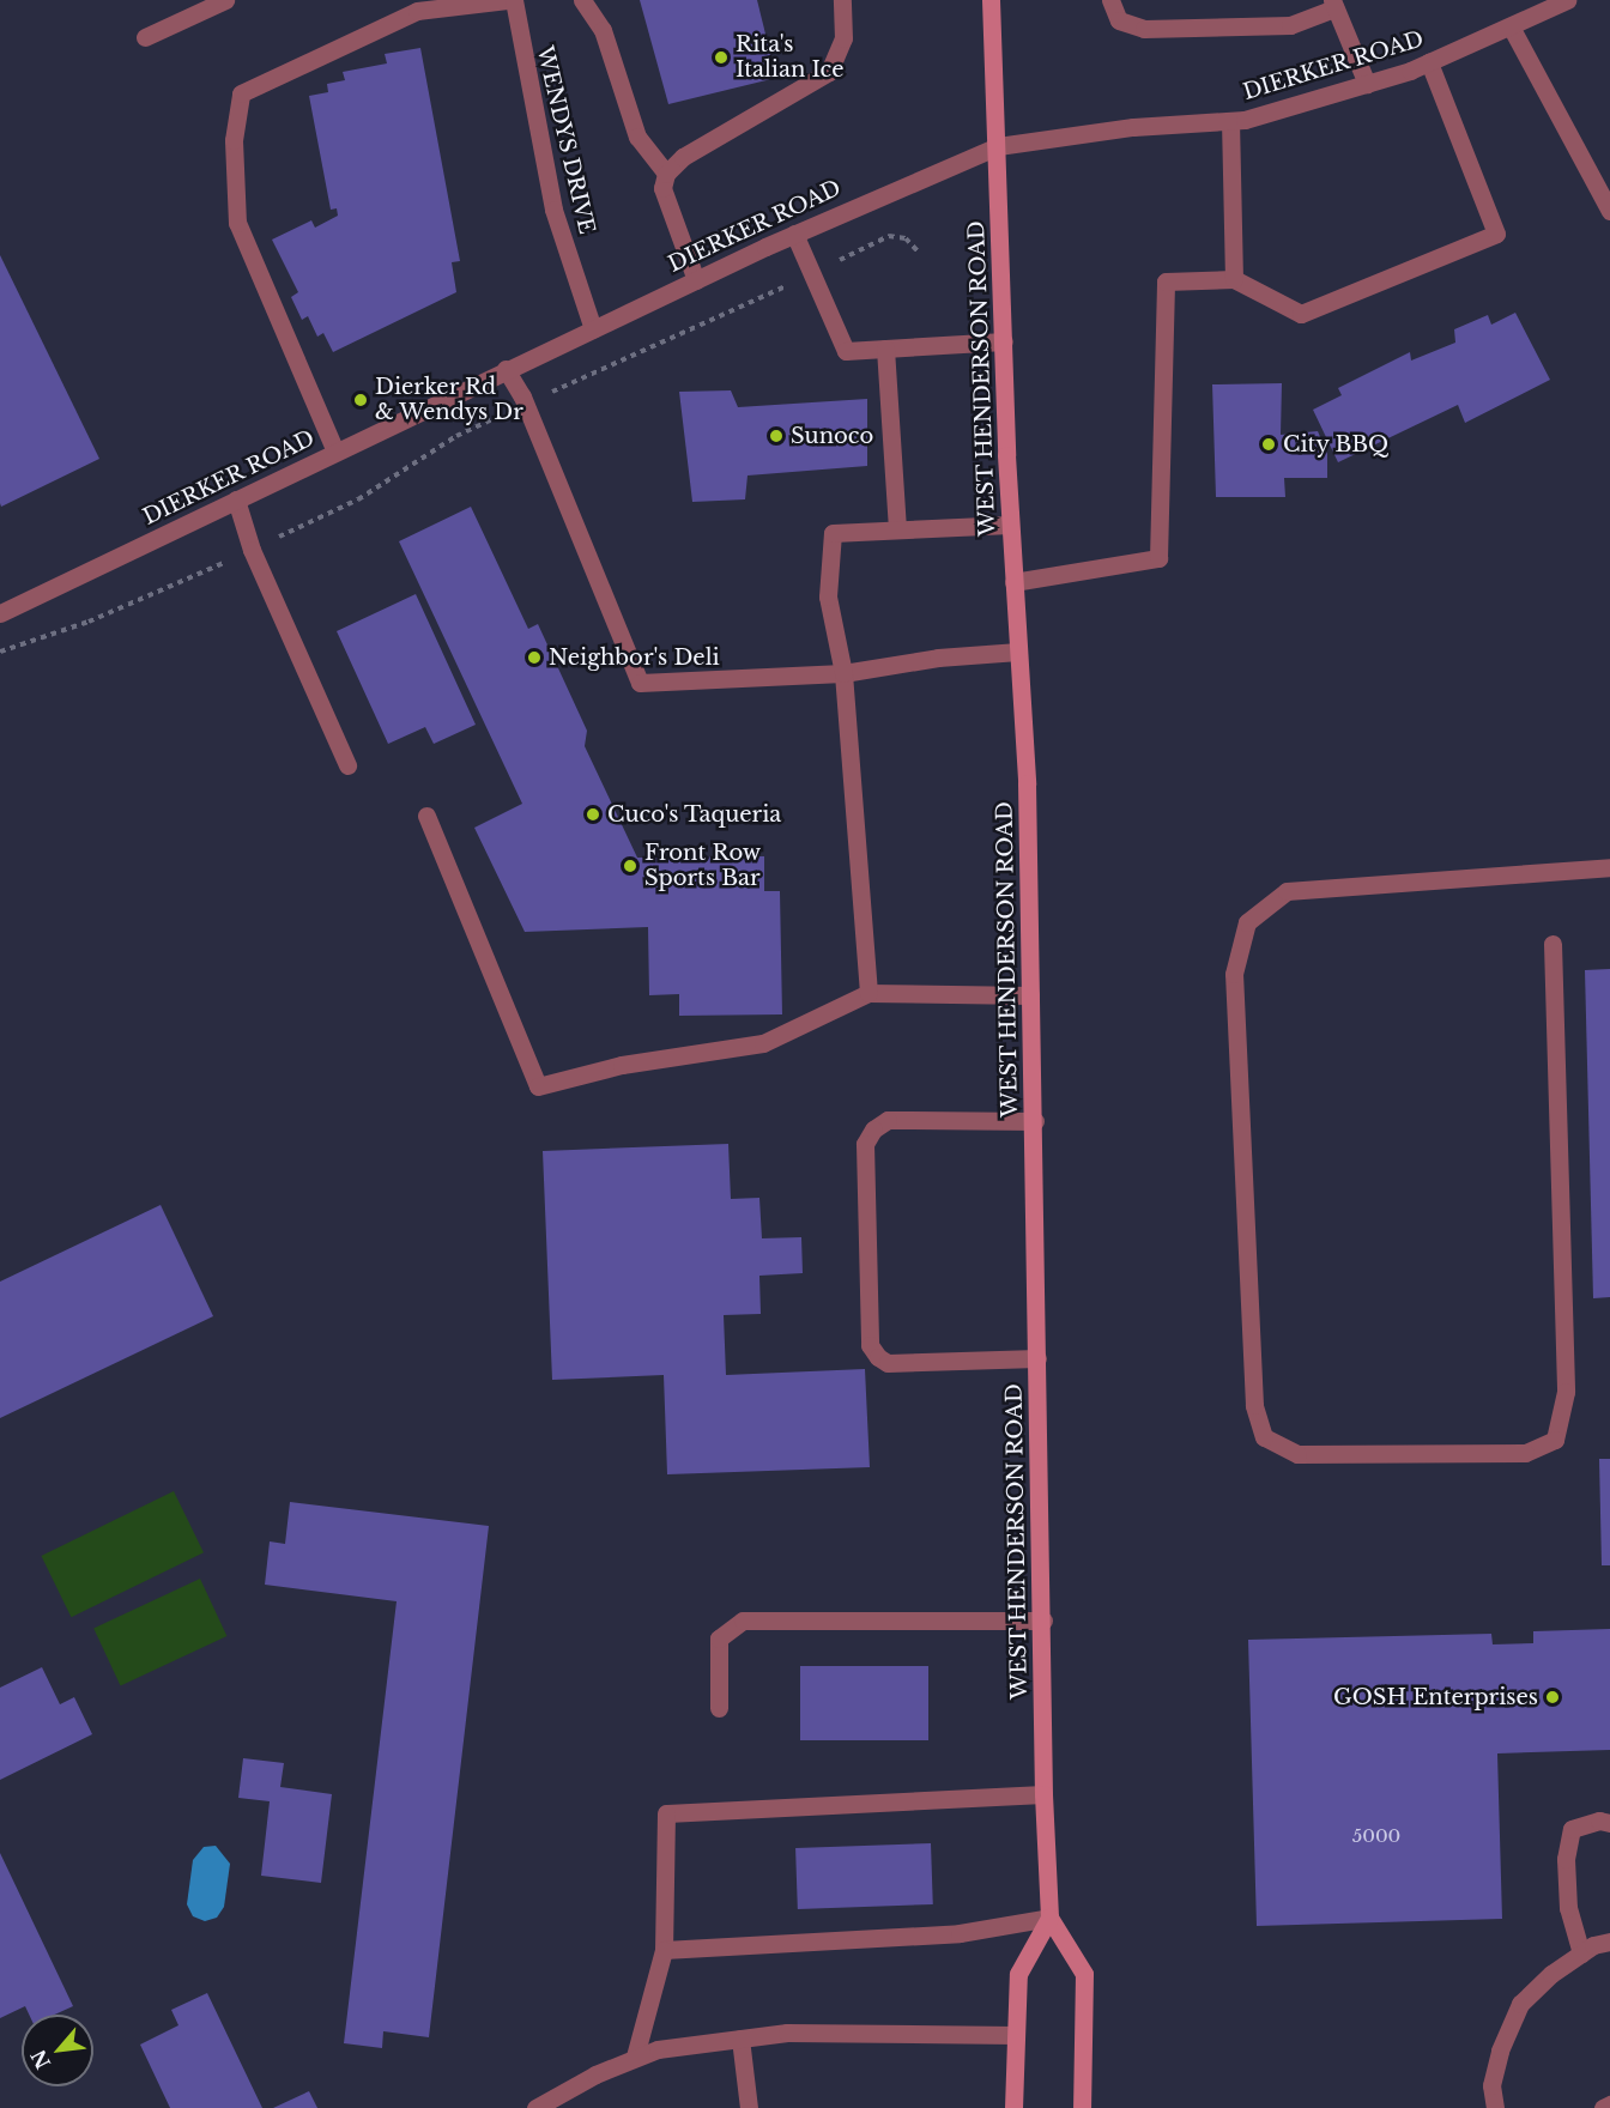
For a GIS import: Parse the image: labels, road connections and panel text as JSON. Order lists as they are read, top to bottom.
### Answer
{
  "streets": {
    "main road": ["WEST HENDERSON ROAD"],
    "street": ["DIERKER ROAD", "WENDYS DRIVE"]
  },
  "crossings": [
    ["DIERKER ROAD", "WENDYS DRIVE"],
    ["DIERKER ROAD", "WEST HENDERSON ROAD"]
  ],
  "places": [
    "Rita's Italian Ice",
    "Dierker Rd & Wendys Dr",
    "Sunoco",
    "City BBQ",
    "Neighbor's Deli",
    "Cuco's Taqueria",
    "Front Row Sports Bar",
    "GOSH Enterprises"
  ],
  "house_numbers": ["5000"],
  "north": "bottom left"
}
